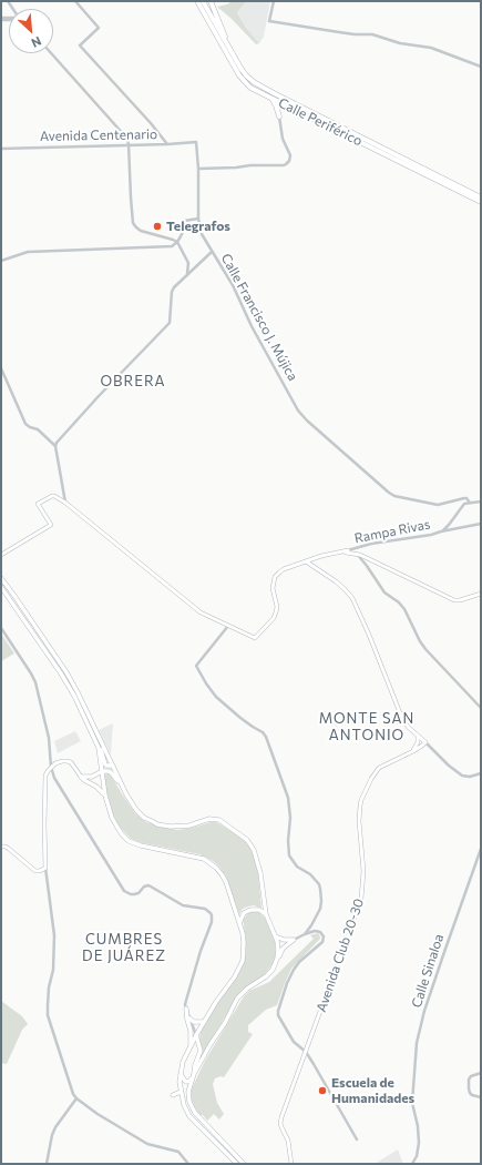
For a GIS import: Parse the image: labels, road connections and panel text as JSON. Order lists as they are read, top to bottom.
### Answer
{
  "streets": {
    "highway": ["Calle Periférico"],
    "main road": ["Avenida Club 20-30"],
    "street": [
      "Avenida Centenario",
      "Calle Francisco J. Mújica",
      "Rampa Rivas",
      "Calle Sinaloa"
    ]
  },
  "crossings": [
    ["Avenida Centenario", "Calle Francisco J. Mújica"]
  ],
  "districts": ["OBRERA", "MONTE SAN ANTONIO", "CUMBRES DE JUÁREZ"],
  "places": ["Telegrafos", "Escuela de Humanidades"],
  "north": "bottom right"
}
